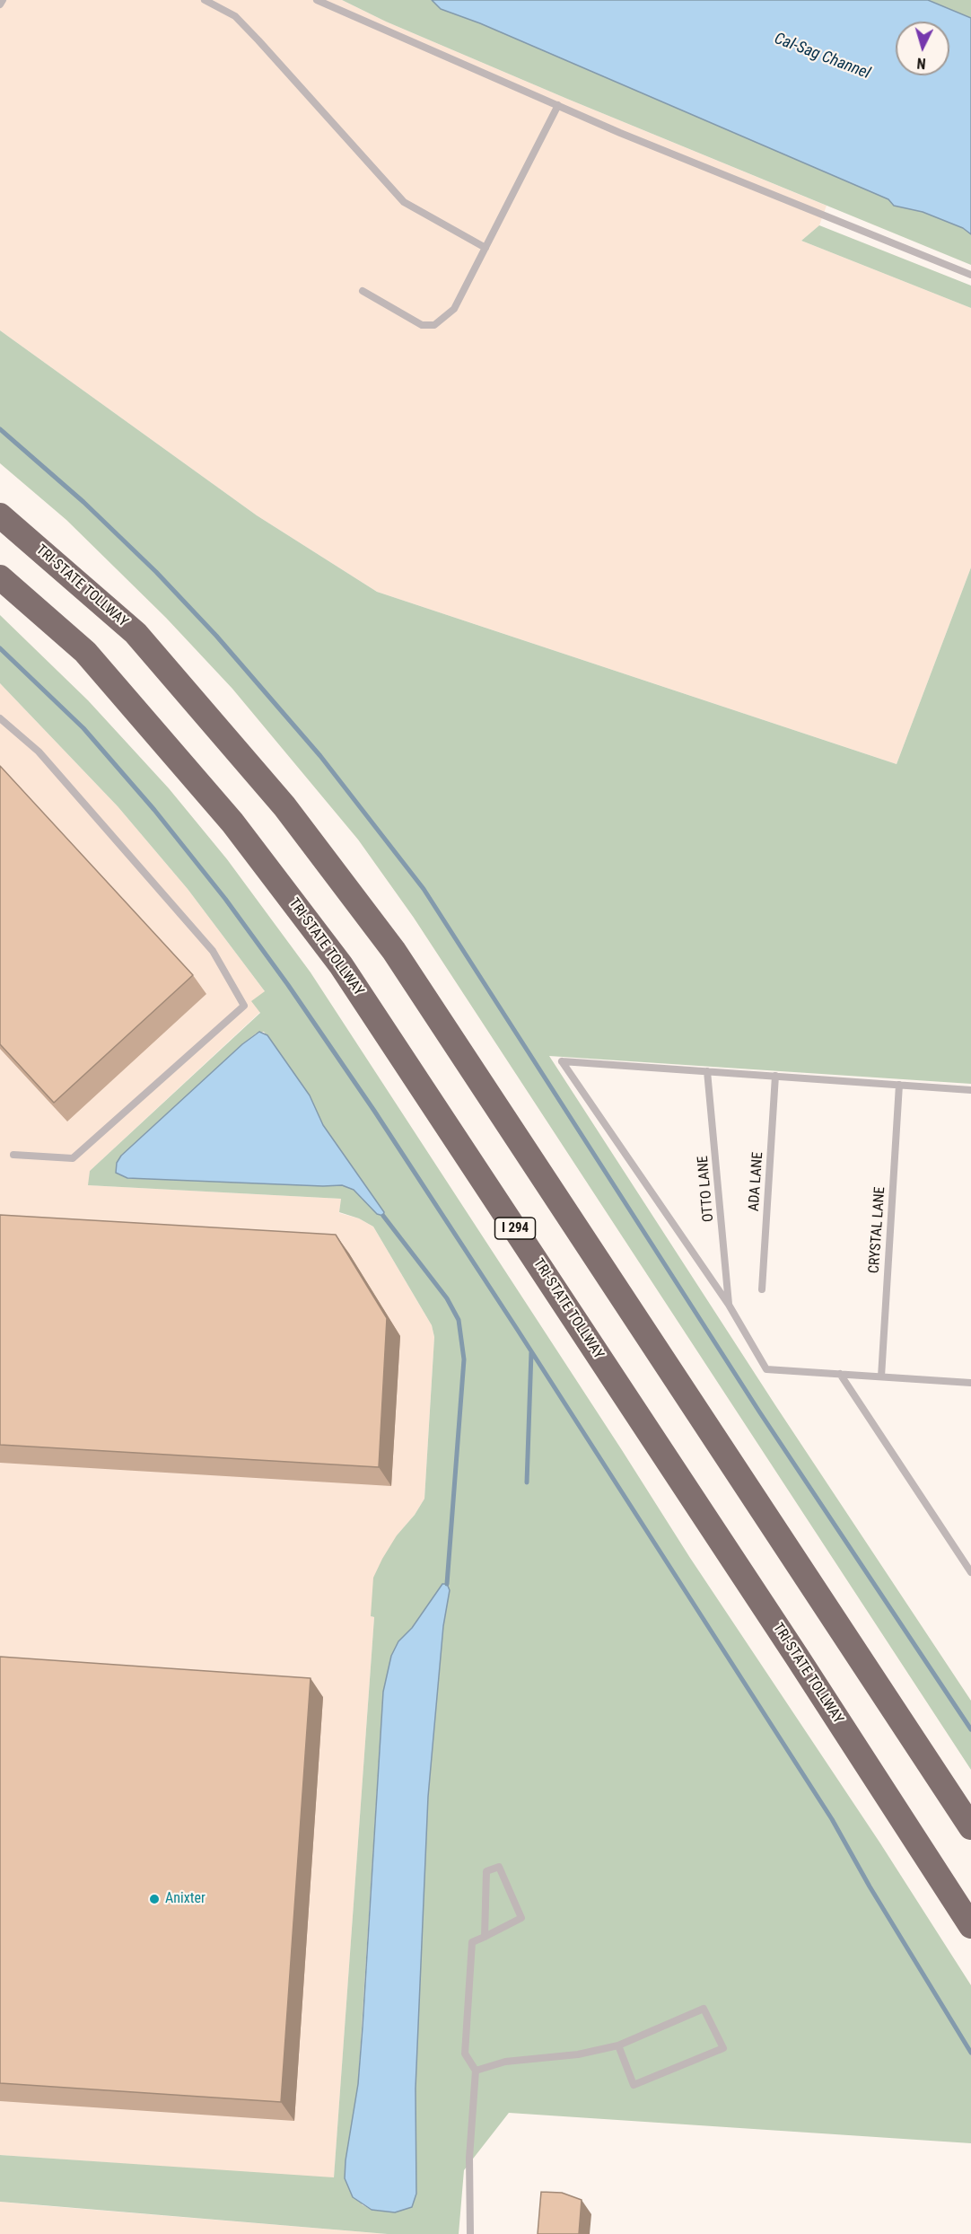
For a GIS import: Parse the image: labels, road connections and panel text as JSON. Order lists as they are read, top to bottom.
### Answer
{
  "streets": {
    "highway": ["TRI-STATE TOLLWAY", "I 294"],
    "lane": ["ADA LANE", "OTTO LANE", "CRYSTAL LANE"]
  },
  "water": ["Cal-Sag Channel"],
  "places": ["Anixter"],
  "north": "bottom"
}
